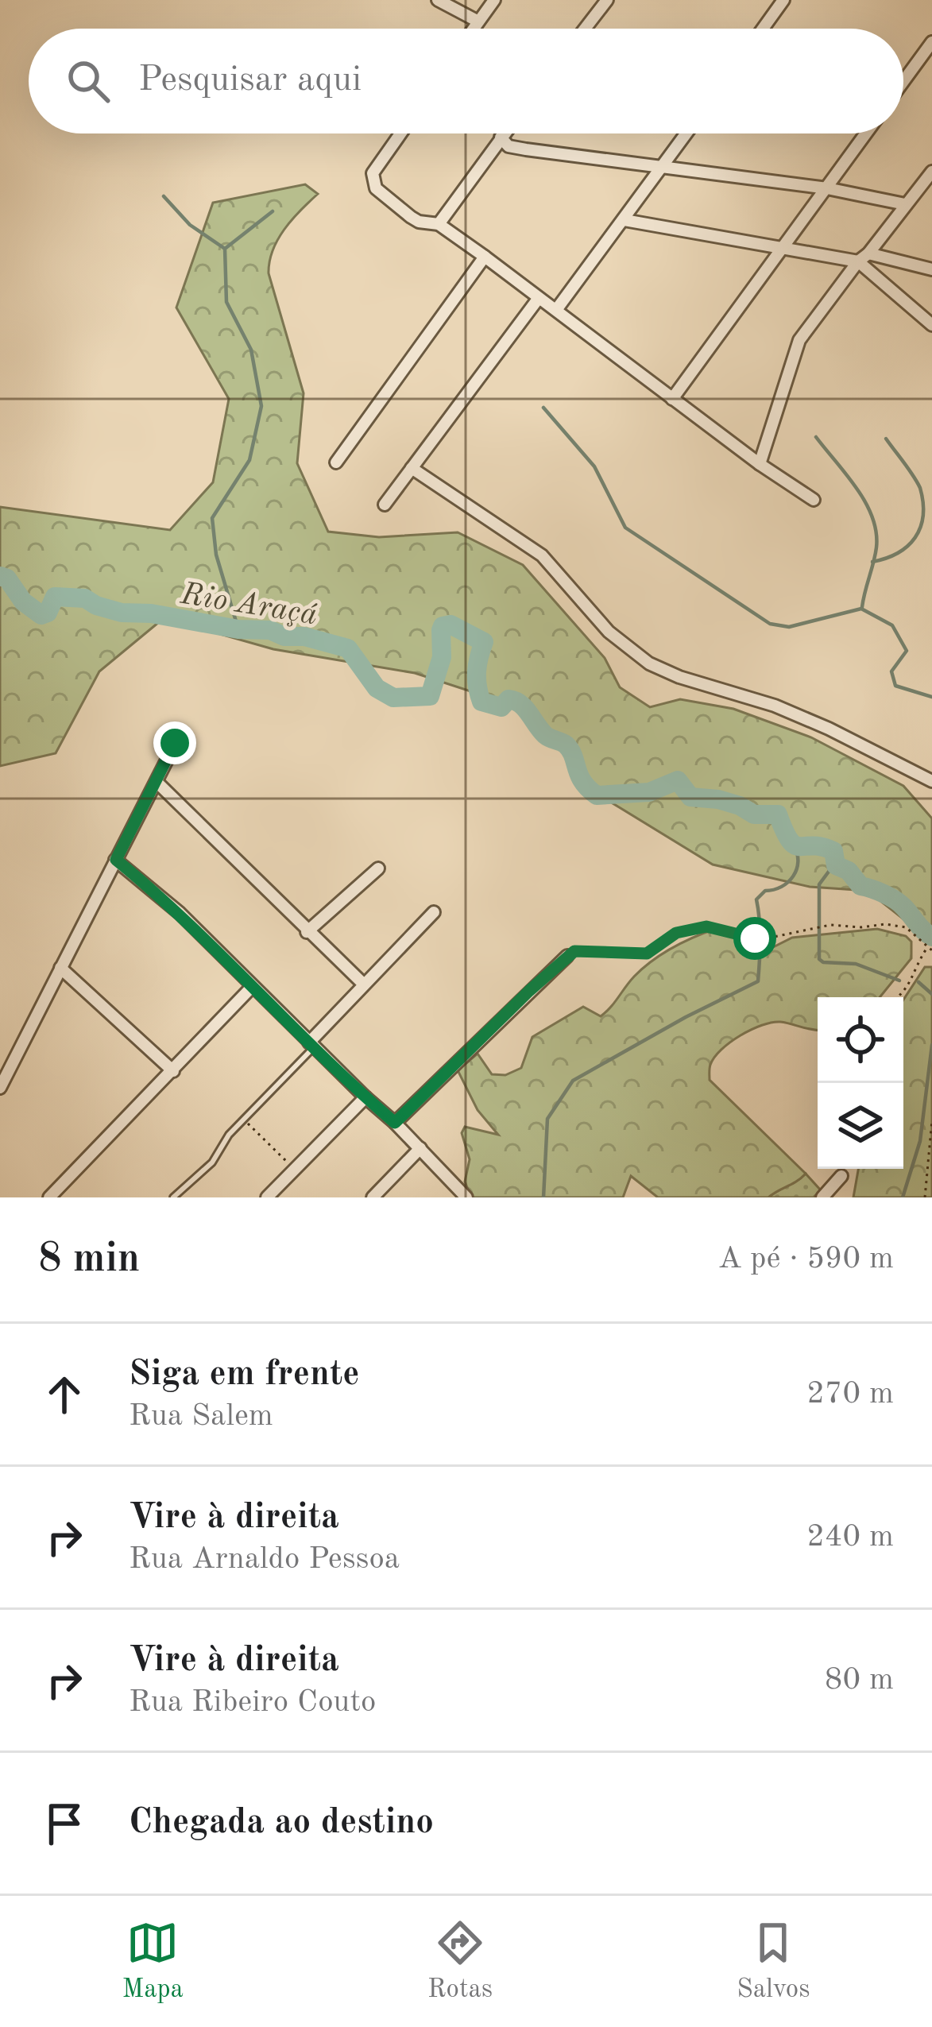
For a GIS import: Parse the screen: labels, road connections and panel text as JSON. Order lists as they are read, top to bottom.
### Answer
{
  "water": ["Rio Araçá"],
  "page": {
    "search": "Pesquisar aqui",
    "heading": ["8 min", "A pé · 590 m"],
    "list": [
      ["Siga em frente", "Rua Salem", "270 m"],
      ["Vire à direita", "Rua Arnaldo Pessoa", "240 m"],
      ["Vire à direita", "Rua Ribeiro Couto", "80 m"],
      "Chegada ao destino"
    ],
    "nav": ["Mapa", "Rotas", "Salvos"]
  }
}
